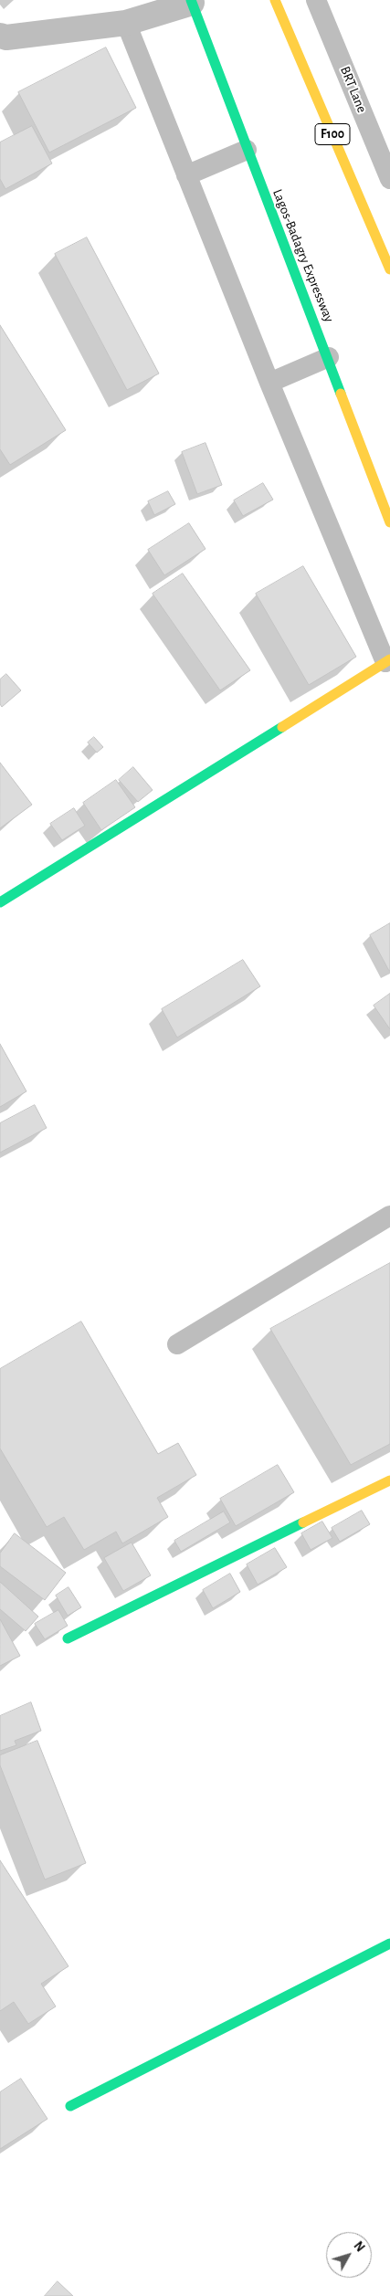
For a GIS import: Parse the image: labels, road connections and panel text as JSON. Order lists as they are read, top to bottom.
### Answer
{
  "streets": {
    "main road": ["F100", "Lagos-Badagry Expressway"],
    "lane": ["BRT Lane"]
  },
  "north": "top right"
}
